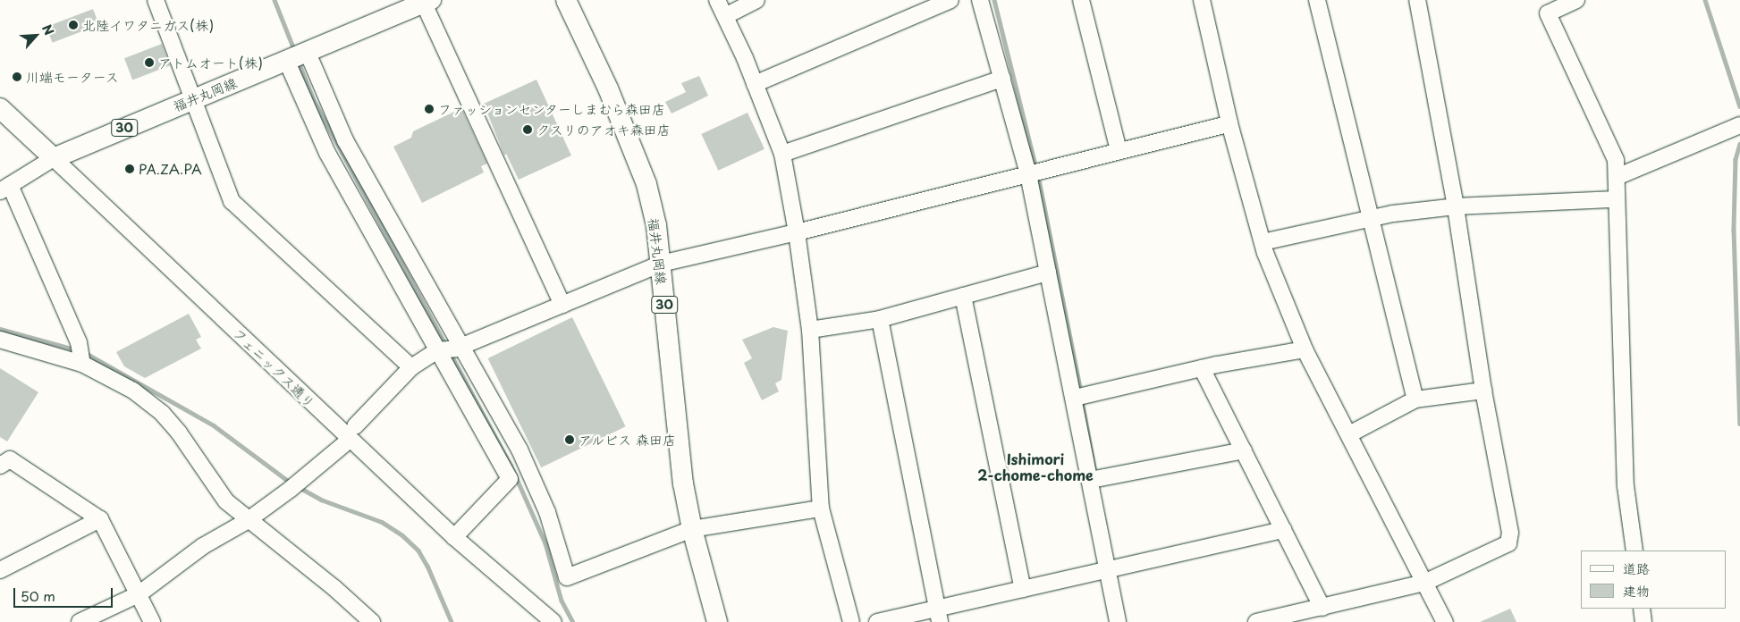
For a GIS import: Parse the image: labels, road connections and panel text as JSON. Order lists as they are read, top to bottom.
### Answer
{
  "streets": {
    "main road": ["福井丸岡線", "30", "フェニックス通り"]
  },
  "crossings": [
    ["福井丸岡線", "フェニックス通り"]
  ],
  "districts": ["Ishimori 2-chome-chome"],
  "places": [
    "北陸イワタニガス(株)",
    "アトムオート(株)",
    "川端モータース",
    "ファッションセンターしまむら森田店",
    "クスリのアオキ森田店",
    "PA.ZA.PA",
    "アルビス 森田店"
  ],
  "legend": ["道路", "建物"],
  "scale_bar": "50 m",
  "north": "top right"
}
